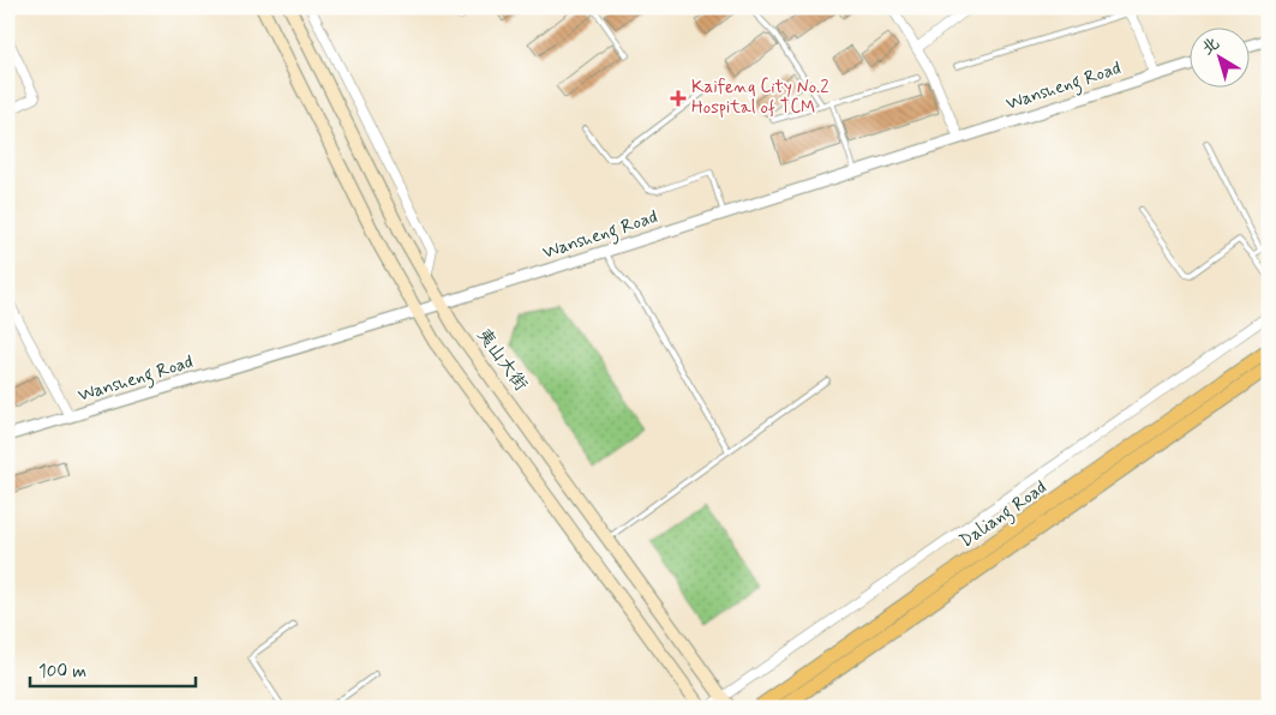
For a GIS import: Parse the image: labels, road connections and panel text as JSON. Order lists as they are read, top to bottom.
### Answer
{
  "streets": {
    "main road": ["夷山大街", "Daliang Road"],
    "street": ["Wansheng Road"]
  },
  "crossings": [
    ["Wansheng Road", "夷山大街"]
  ],
  "places": {
    "health": ["Kaifeng City No.2 Hospital of TCM"]
  },
  "scale_bar": "100 m",
  "north": "top left"
}
